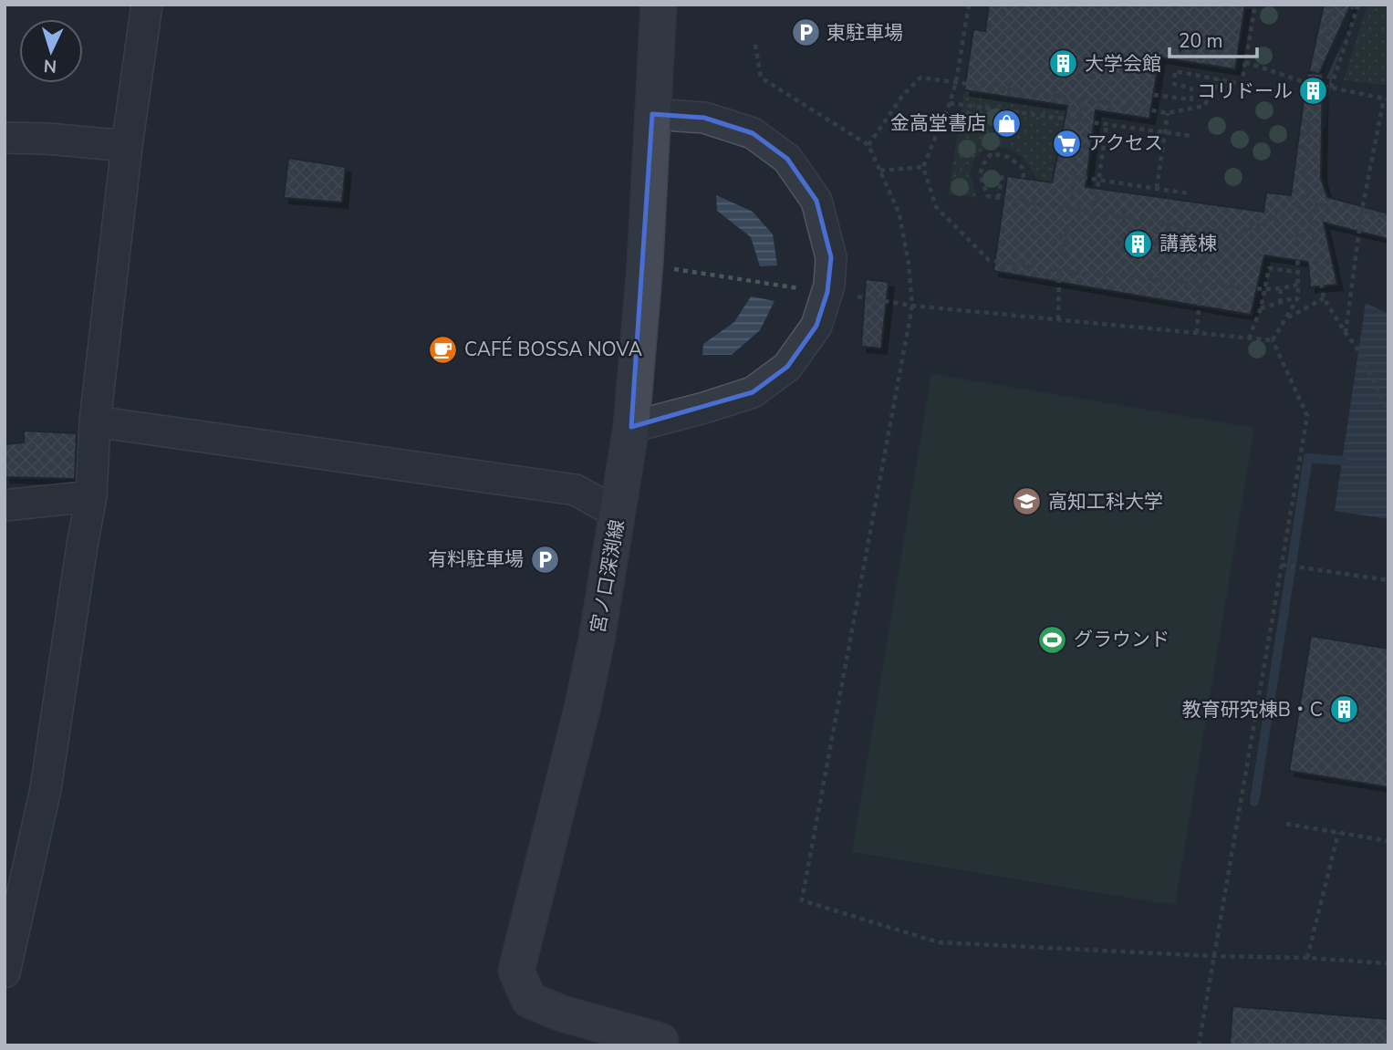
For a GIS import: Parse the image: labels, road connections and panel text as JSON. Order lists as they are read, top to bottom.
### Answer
{
  "streets": {
    "main road": ["宮ノ口深渕線"]
  },
  "places": {
    "parking": ["東駐車場", "有料駐車場"],
    "building": [
      "大学会館",
      "コリドール",
      "講義棟",
      "教育研究棟B・C"
    ],
    "shop": ["金高堂書店"],
    "supermarket": ["アクセス"],
    "cafe": ["CAFÉ BOSSA NOVA"],
    "school or university": ["高知工科大学"],
    "sports": ["グラウンド"]
  },
  "scale_bar": "20 m",
  "north": "bottom"
}
